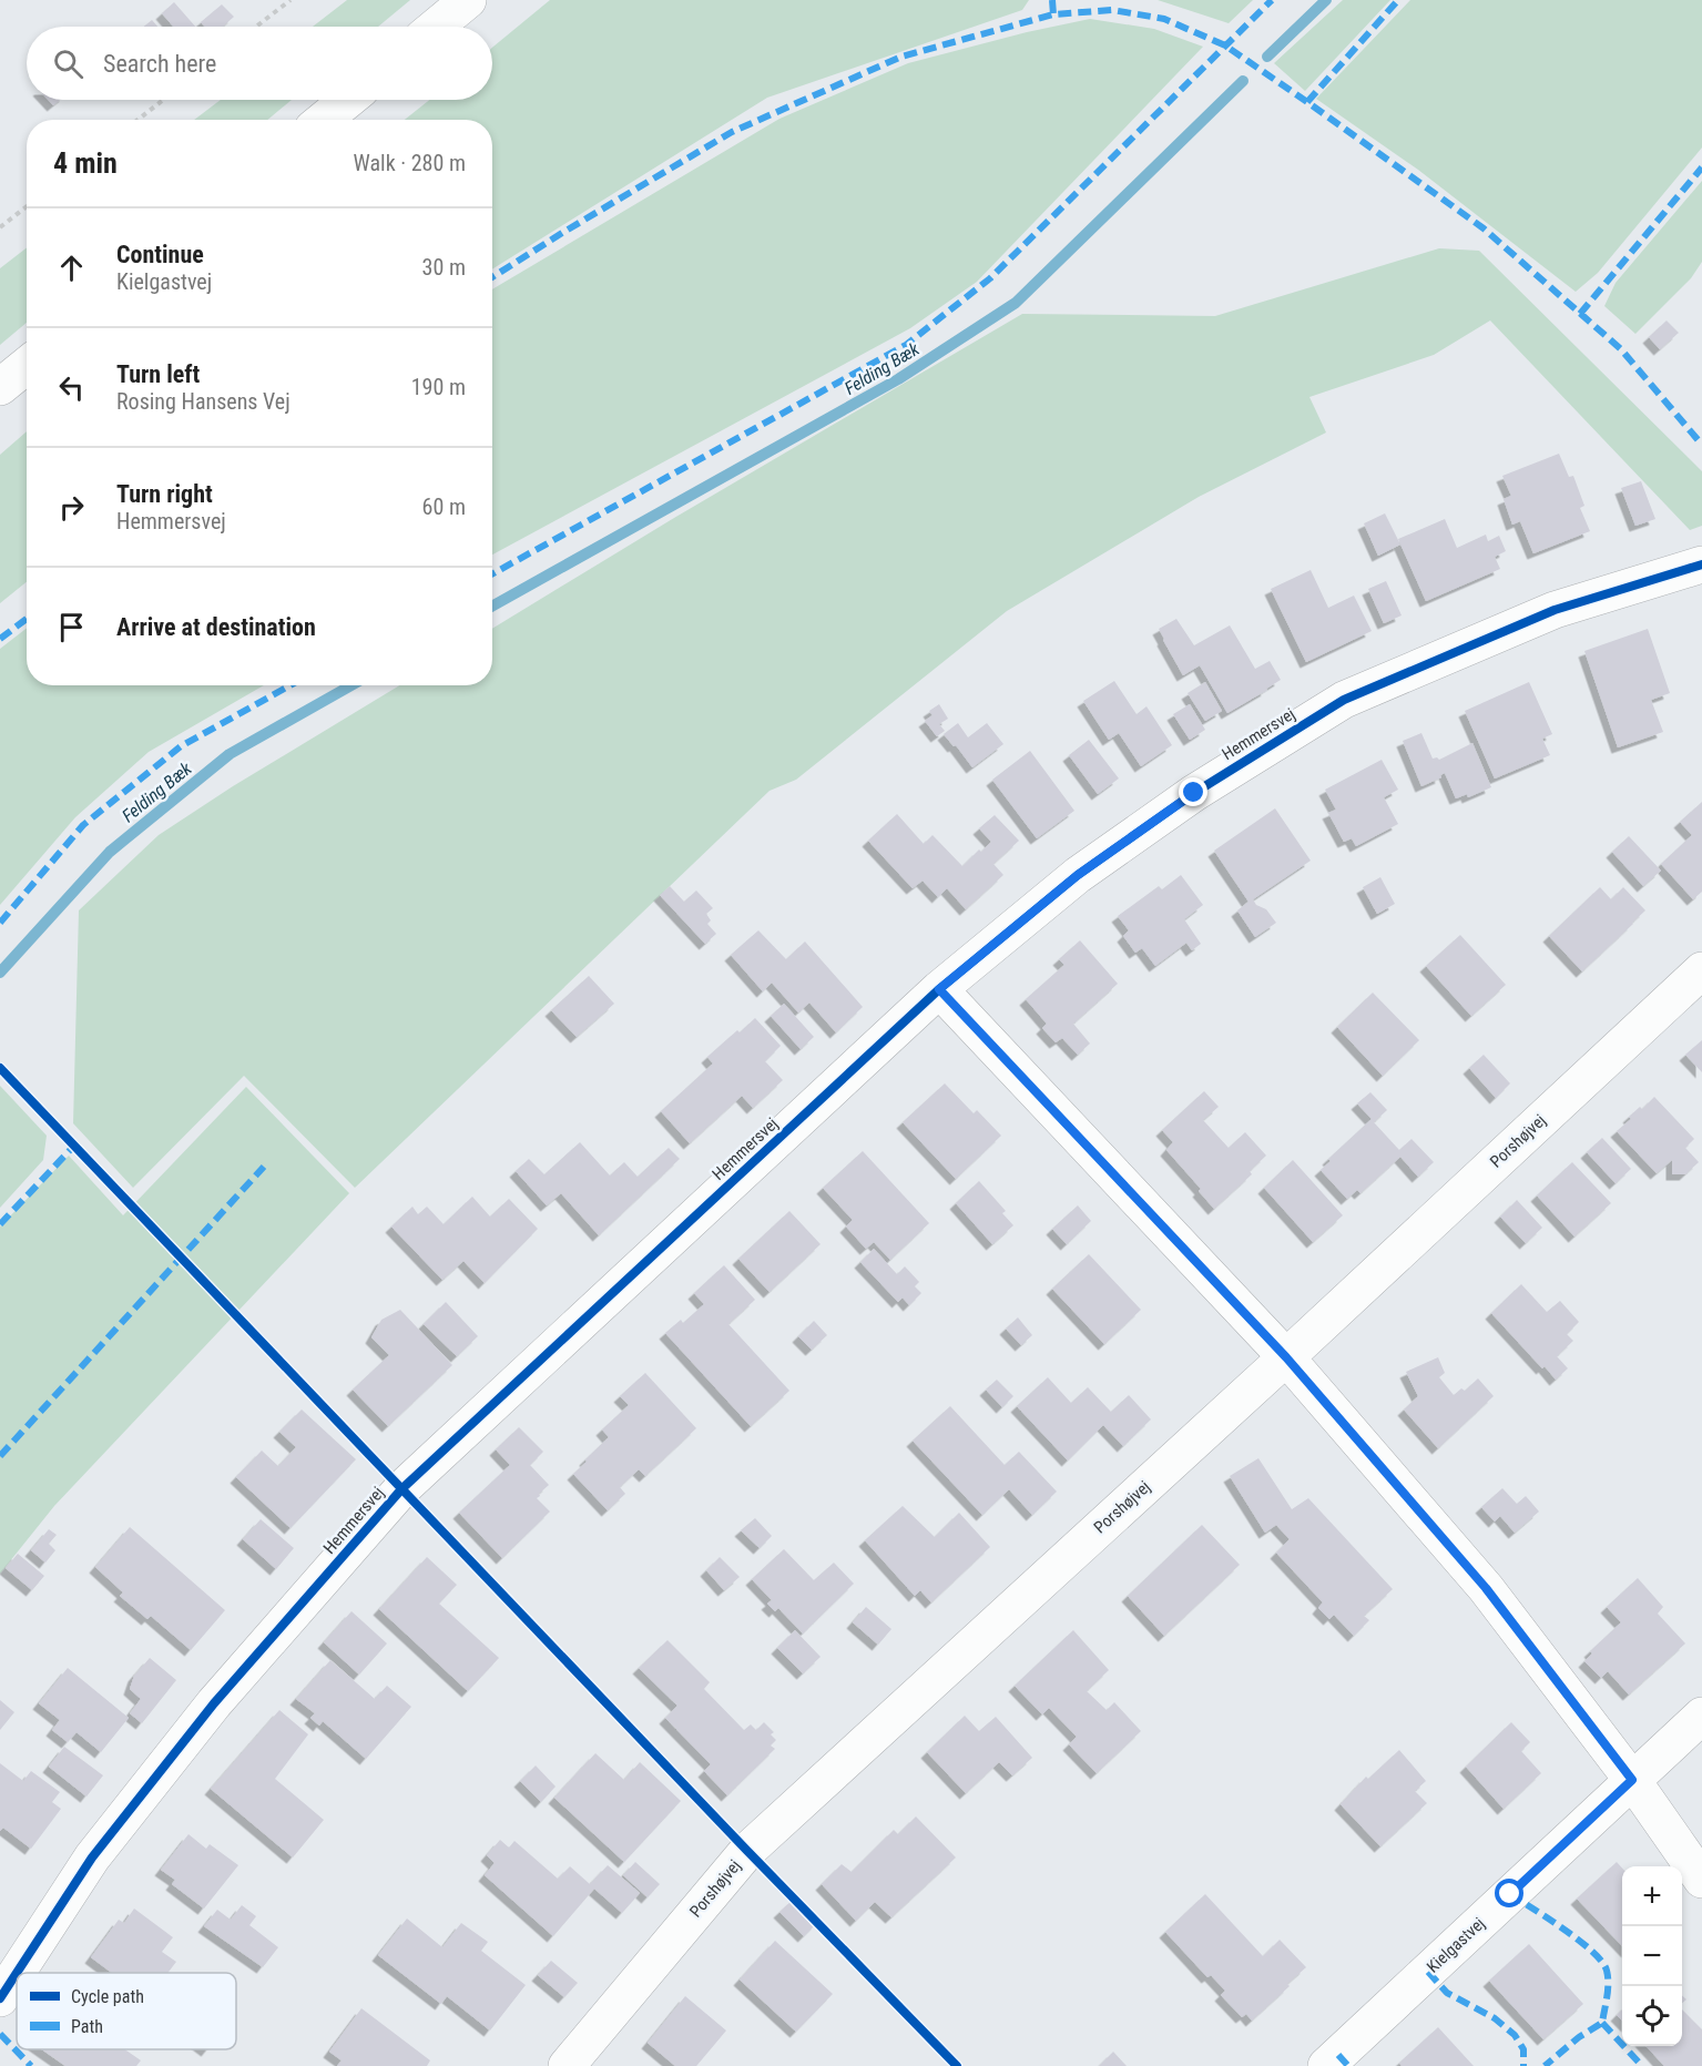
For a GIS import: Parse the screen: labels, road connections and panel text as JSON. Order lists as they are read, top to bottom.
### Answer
{
  "streets": {
    "street": ["Hemmersvej", "Porshøjvej", "Kielgastvej"]
  },
  "water": ["Felding Bæk"],
  "legend": ["Cycle path", "Path"],
  "page": {
    "search": "Search here",
    "heading": ["4 min", "Walk · 280 m"],
    "list": [
      ["Continue", "Kielgastvej", "30 m"],
      ["Turn left", "Rosing Hansens Vej", "190 m"],
      ["Turn right", "Hemmersvej", "60 m"],
      "Arrive at destination"
    ],
    "map_buttons": ["+", "−"]
  }
}
